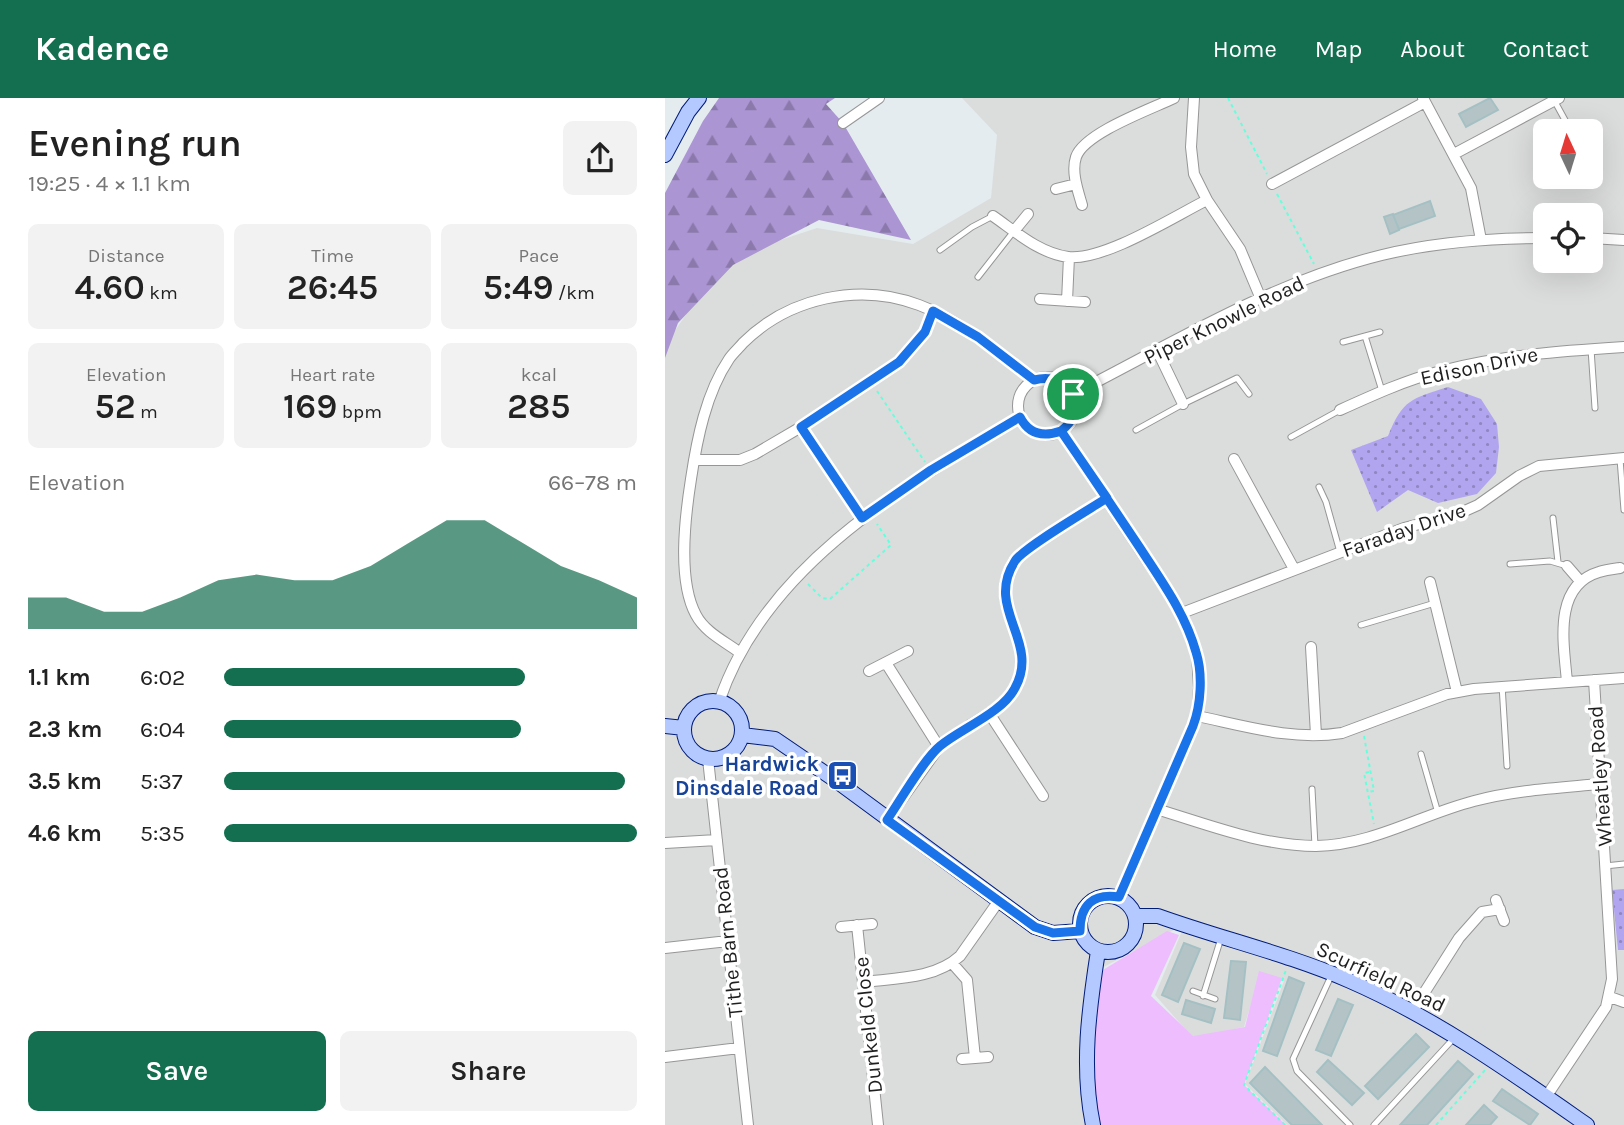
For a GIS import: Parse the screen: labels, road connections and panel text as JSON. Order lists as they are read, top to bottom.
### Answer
{
  "streets": {
    "street": [
      "Piper Knowle Road",
      "Edison Drive",
      "Faraday Drive",
      "Wheatley Road",
      "Tithe Barn Road",
      "Scurfield Road",
      "Dunkeld Close"
    ]
  },
  "crossings": [
    ["Wheatley Road", "Scurfield Road"]
  ],
  "places": {
    "bus stop": ["Hardwick Dinsdale Road"]
  },
  "north": "top",
  "page": {
    "header": "Kadence",
    "nav": [
      "Home",
      "Map",
      "About",
      "Contact"
    ],
    "heading": ["Evening run", "19:25 · 4 × 1.1 km"],
    "stats": [
      ["Distance", "4.60 km"],
      ["Time", "26:45"],
      ["Pace", "5:49 /km"],
      ["Elevation", "52 m"],
      ["Heart rate", "169 bpm"],
      ["kcal", "285"]
    ],
    "chart": ["Elevation", "66–78 m"],
    "list": [
      {
        "name": "1.1 km",
        "note": "6:02"
      },
      {
        "name": "2.3 km",
        "note": "6:04"
      },
      {
        "name": "3.5 km",
        "note": "5:37"
      },
      {
        "name": "4.6 km",
        "note": "5:35"
      }
    ],
    "buttons": ["Save", "Share"]
  }
}
